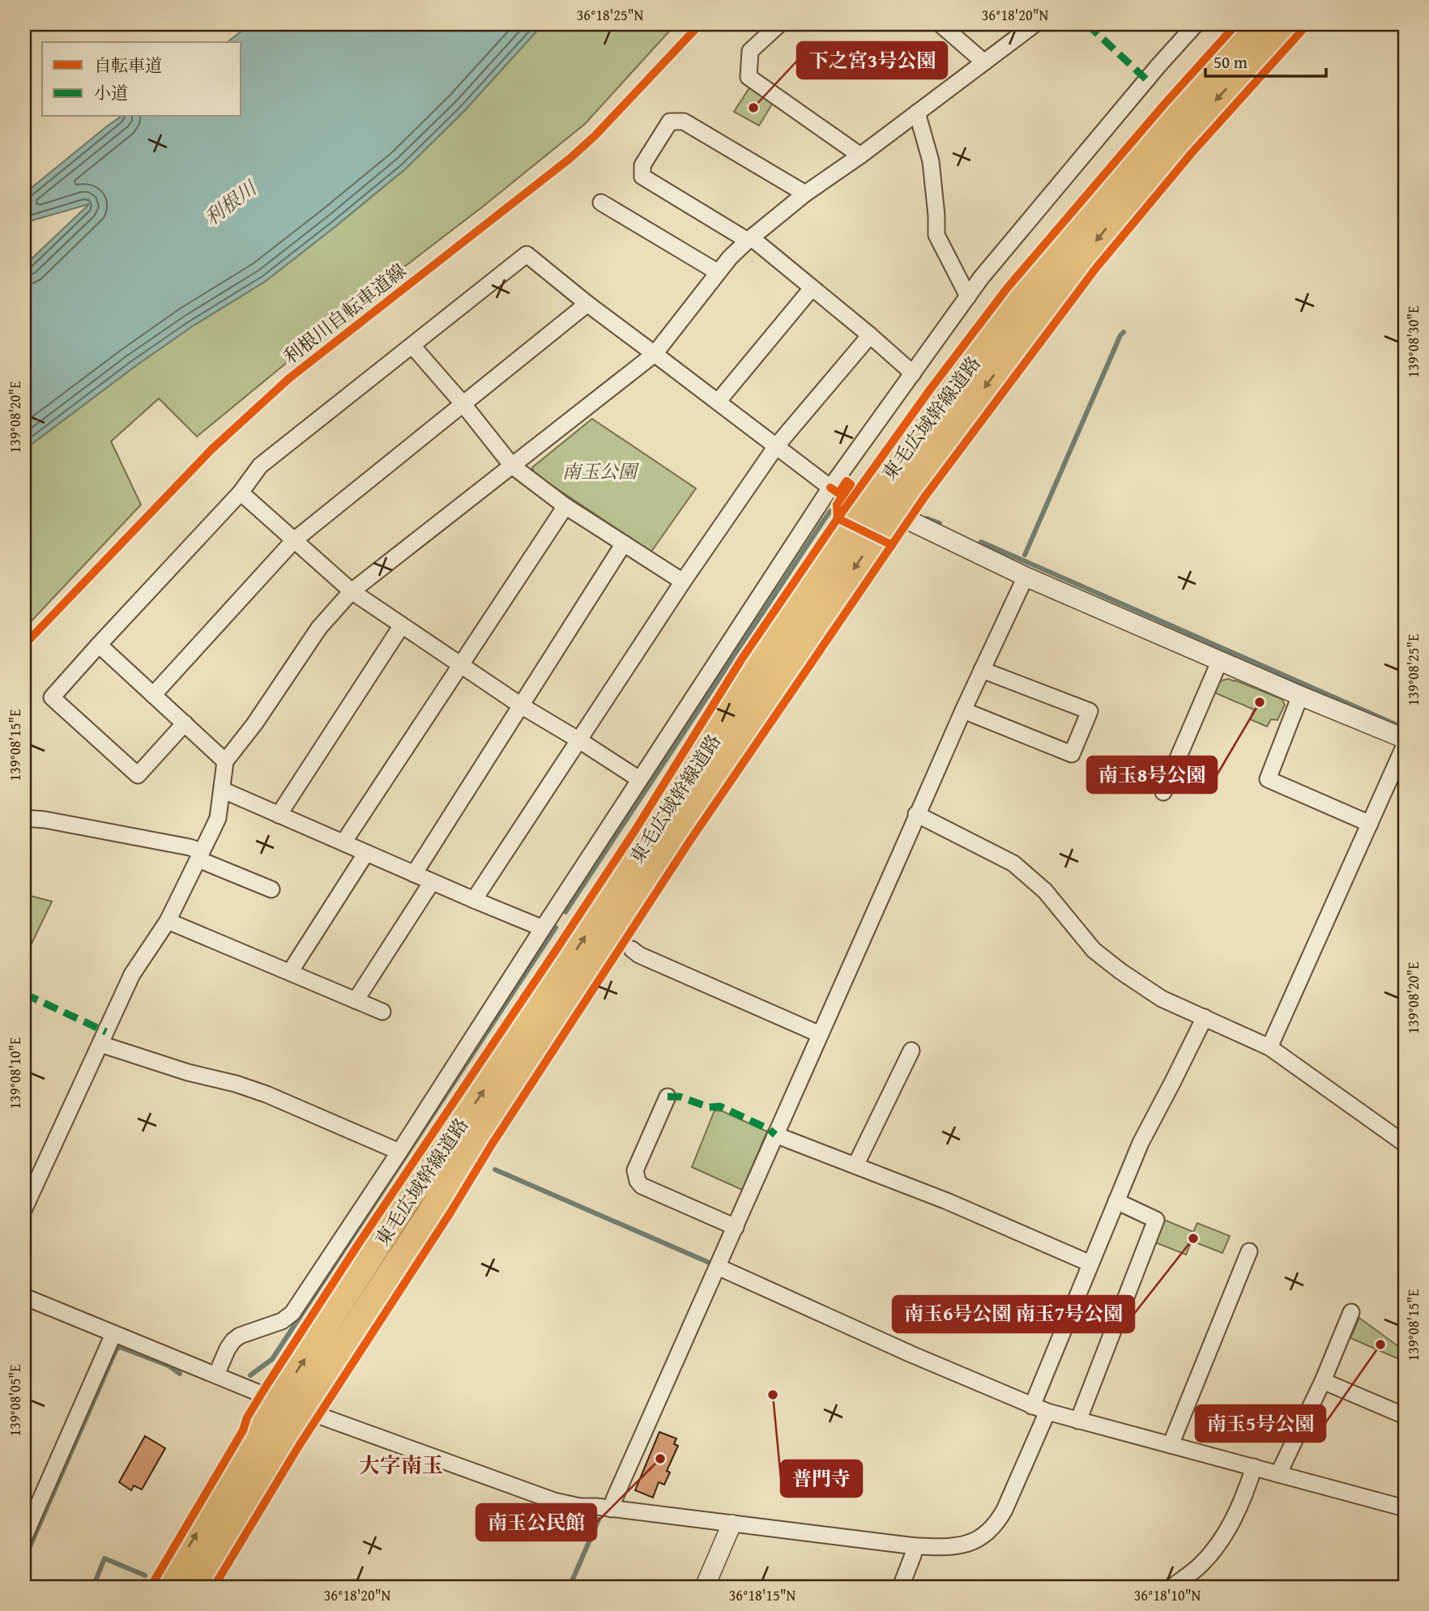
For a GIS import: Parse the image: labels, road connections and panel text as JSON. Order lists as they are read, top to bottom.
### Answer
{
  "streets": {
    "highway": ["東毛広域幹線道路"],
    "cycle path": ["利根川自転車道線"]
  },
  "districts": ["大字南玉"],
  "water": ["利根川"],
  "parks": ["南玉公園"],
  "places": [
    "下之宮3号公園",
    "南玉8号公園",
    "南玉6号公園 南玉7号公園",
    "南玉5号公園",
    "普門寺",
    "南玉公民館"
  ],
  "legend": ["自転車道", "小道"],
  "scale_bar": "50 m",
  "coordinates": [
    "36°18'25\"N",
    "36°18'20\"N",
    "139°08'30\"E",
    "139°08'20\"E",
    "139°08'25\"E",
    "139°08'15\"E",
    "139°08'10\"E",
    "139°08'05\"E",
    "36°18'15\"N",
    "36°18'10\"N"
  ]
}
